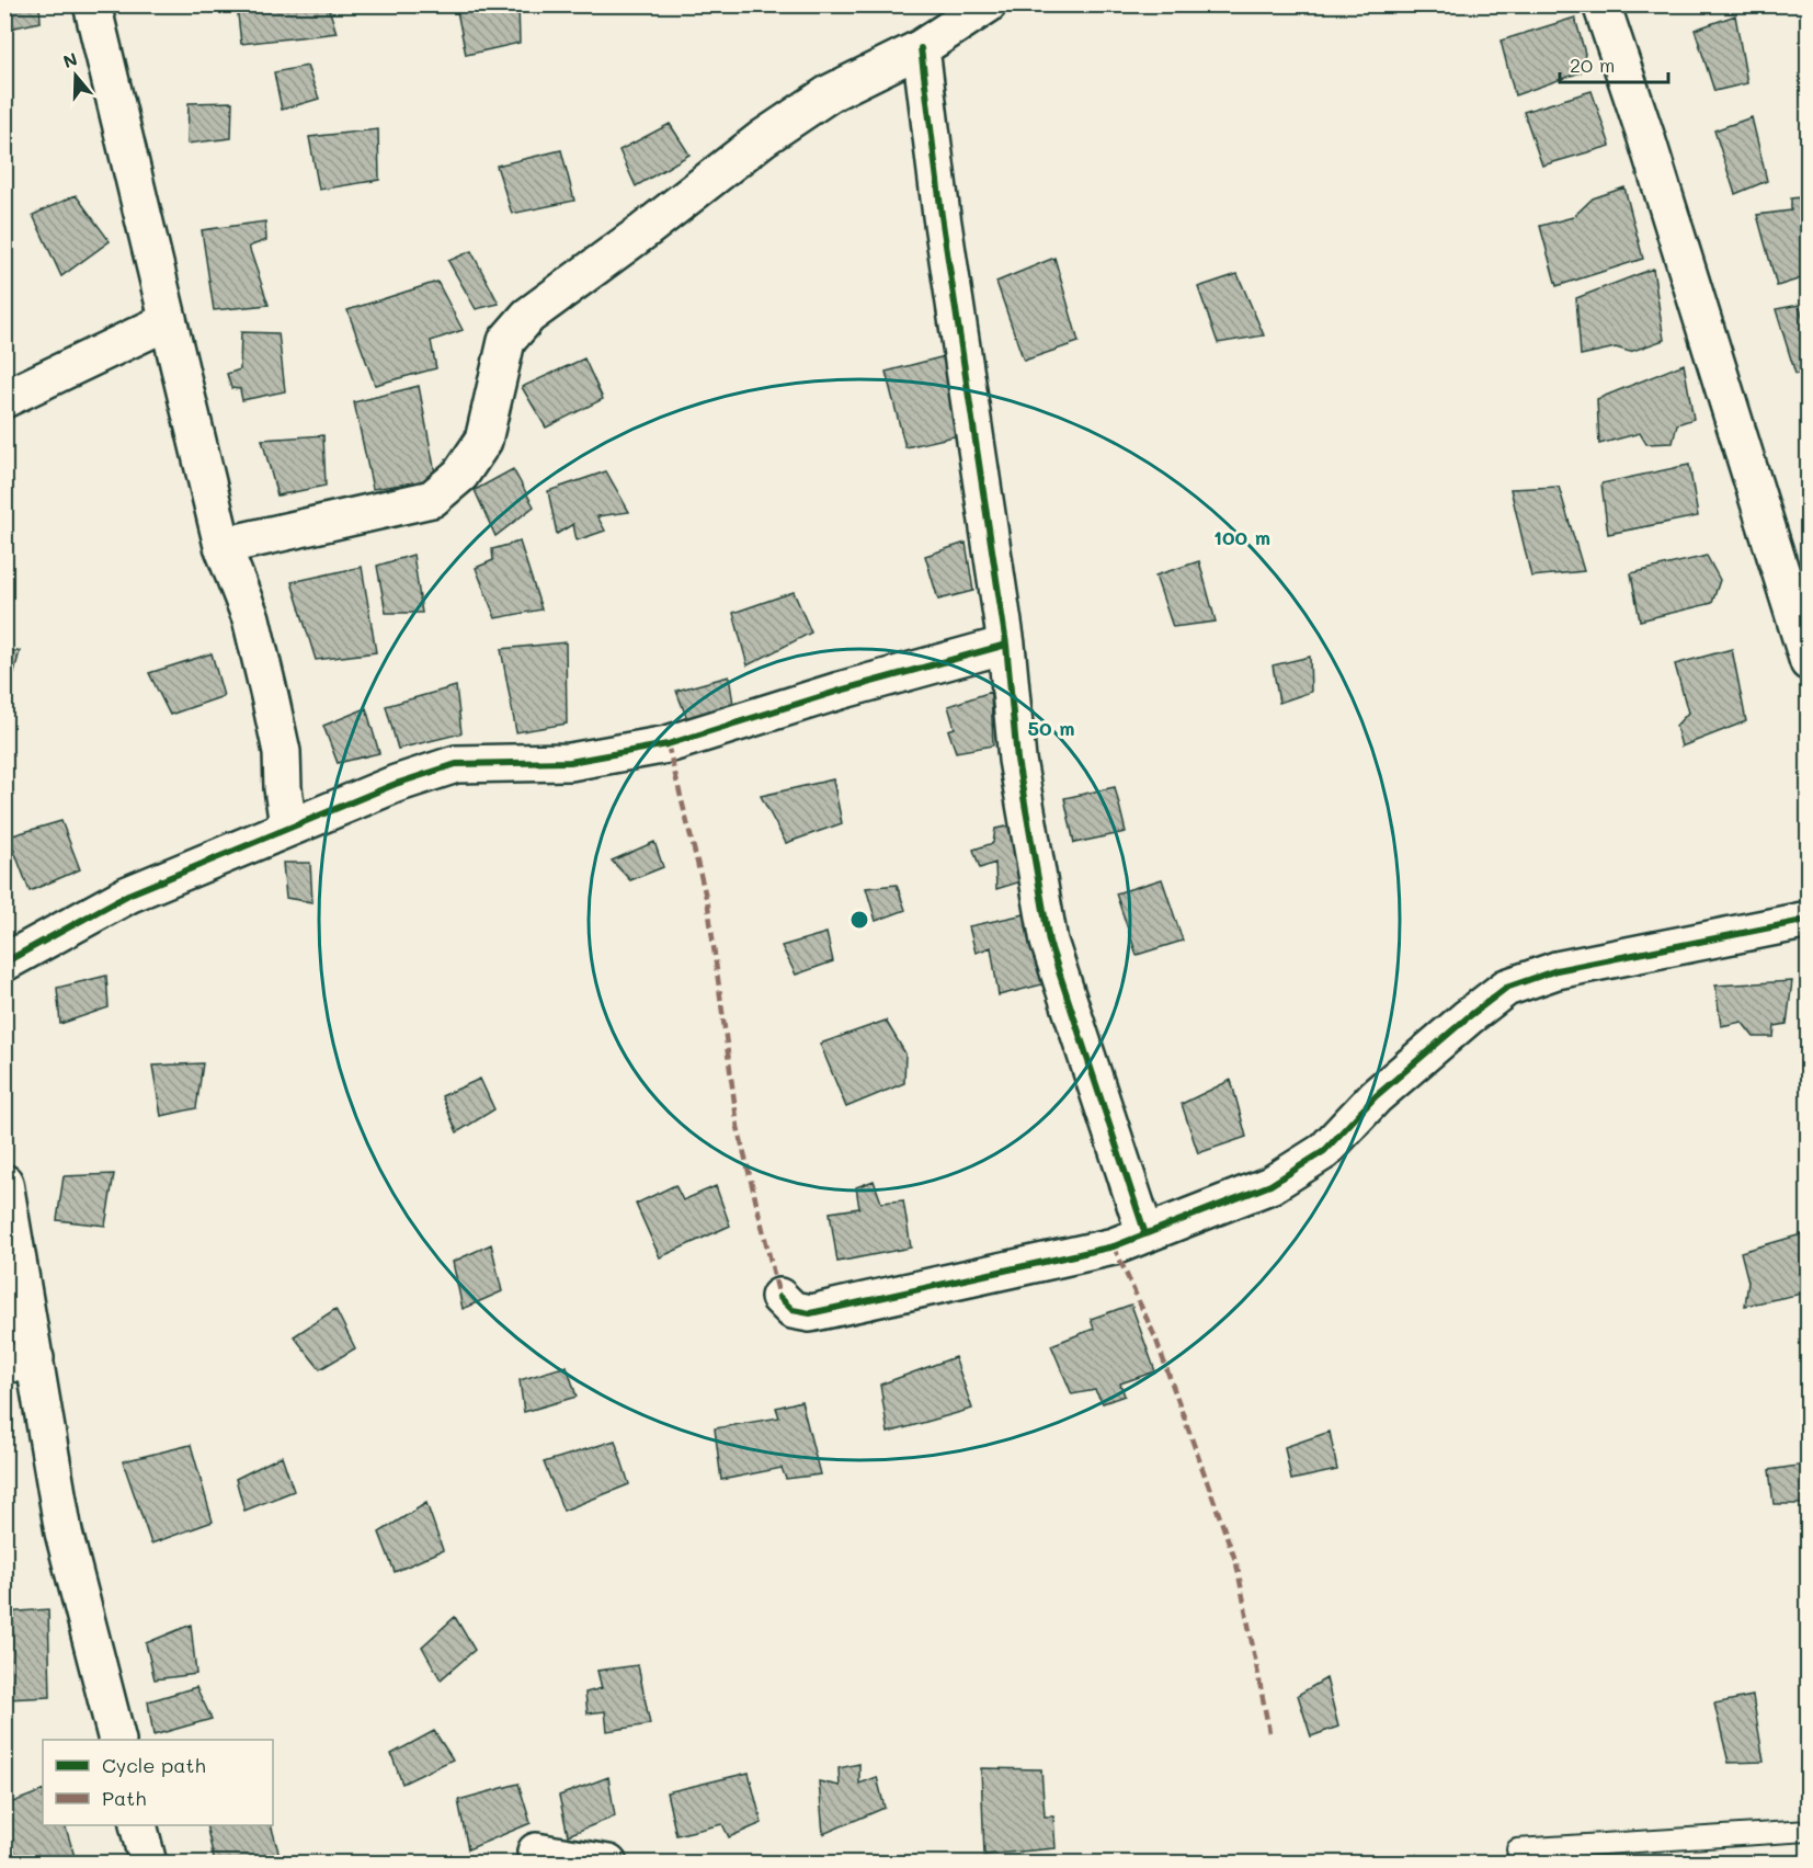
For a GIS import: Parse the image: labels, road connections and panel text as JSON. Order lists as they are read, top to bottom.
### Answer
{
  "legend": ["Cycle path", "Path"],
  "scale_bar": "20 m",
  "north": "top",
  "rings": ["100 m", "50 m"]
}
